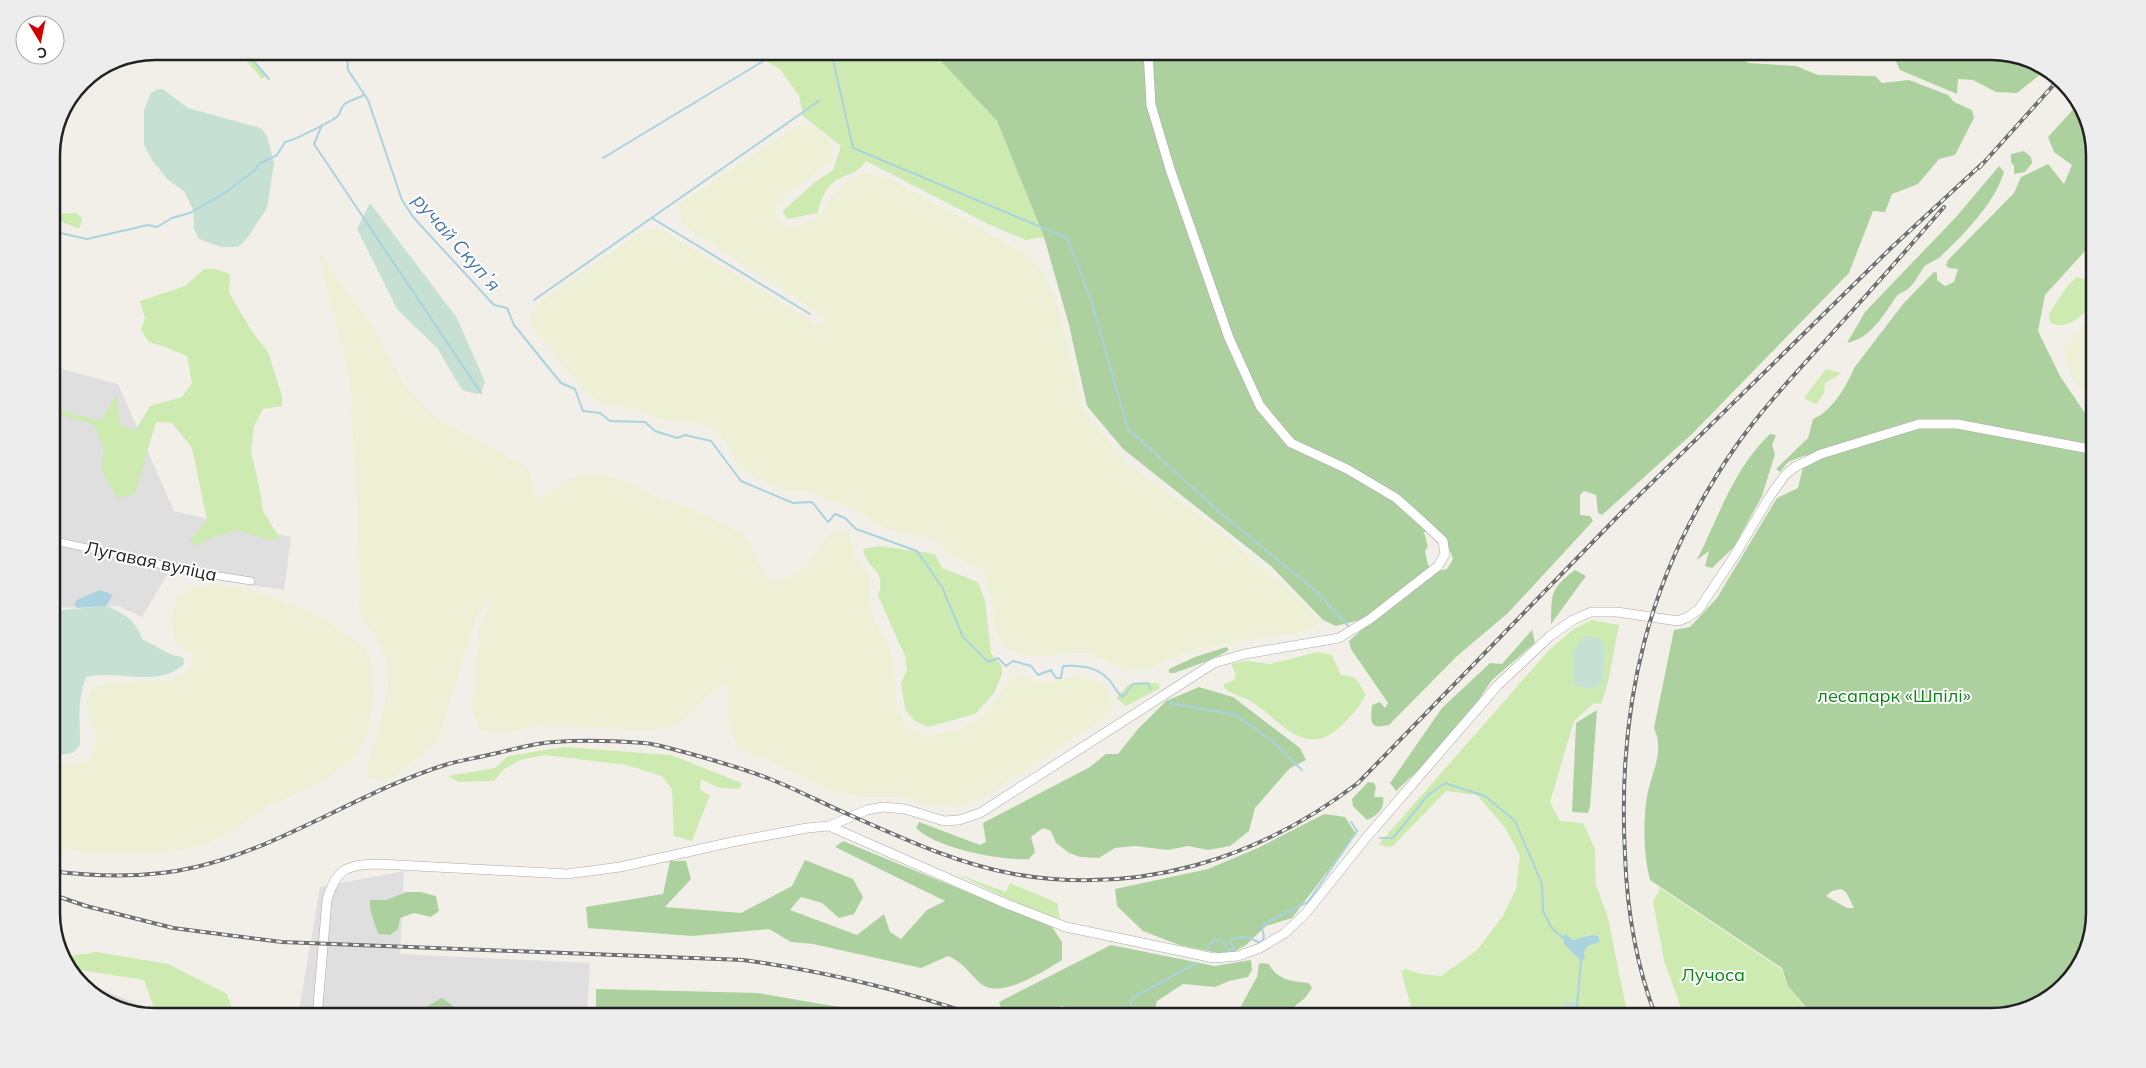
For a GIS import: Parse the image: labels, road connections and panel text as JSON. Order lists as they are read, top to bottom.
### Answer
{
  "streets": {
    "street": ["Лугавая вуліца"]
  },
  "water": ["ручай Скупʼя"],
  "parks": ["лесапарк «Шпілі»", "Лучоса"],
  "north": "bottom"
}
